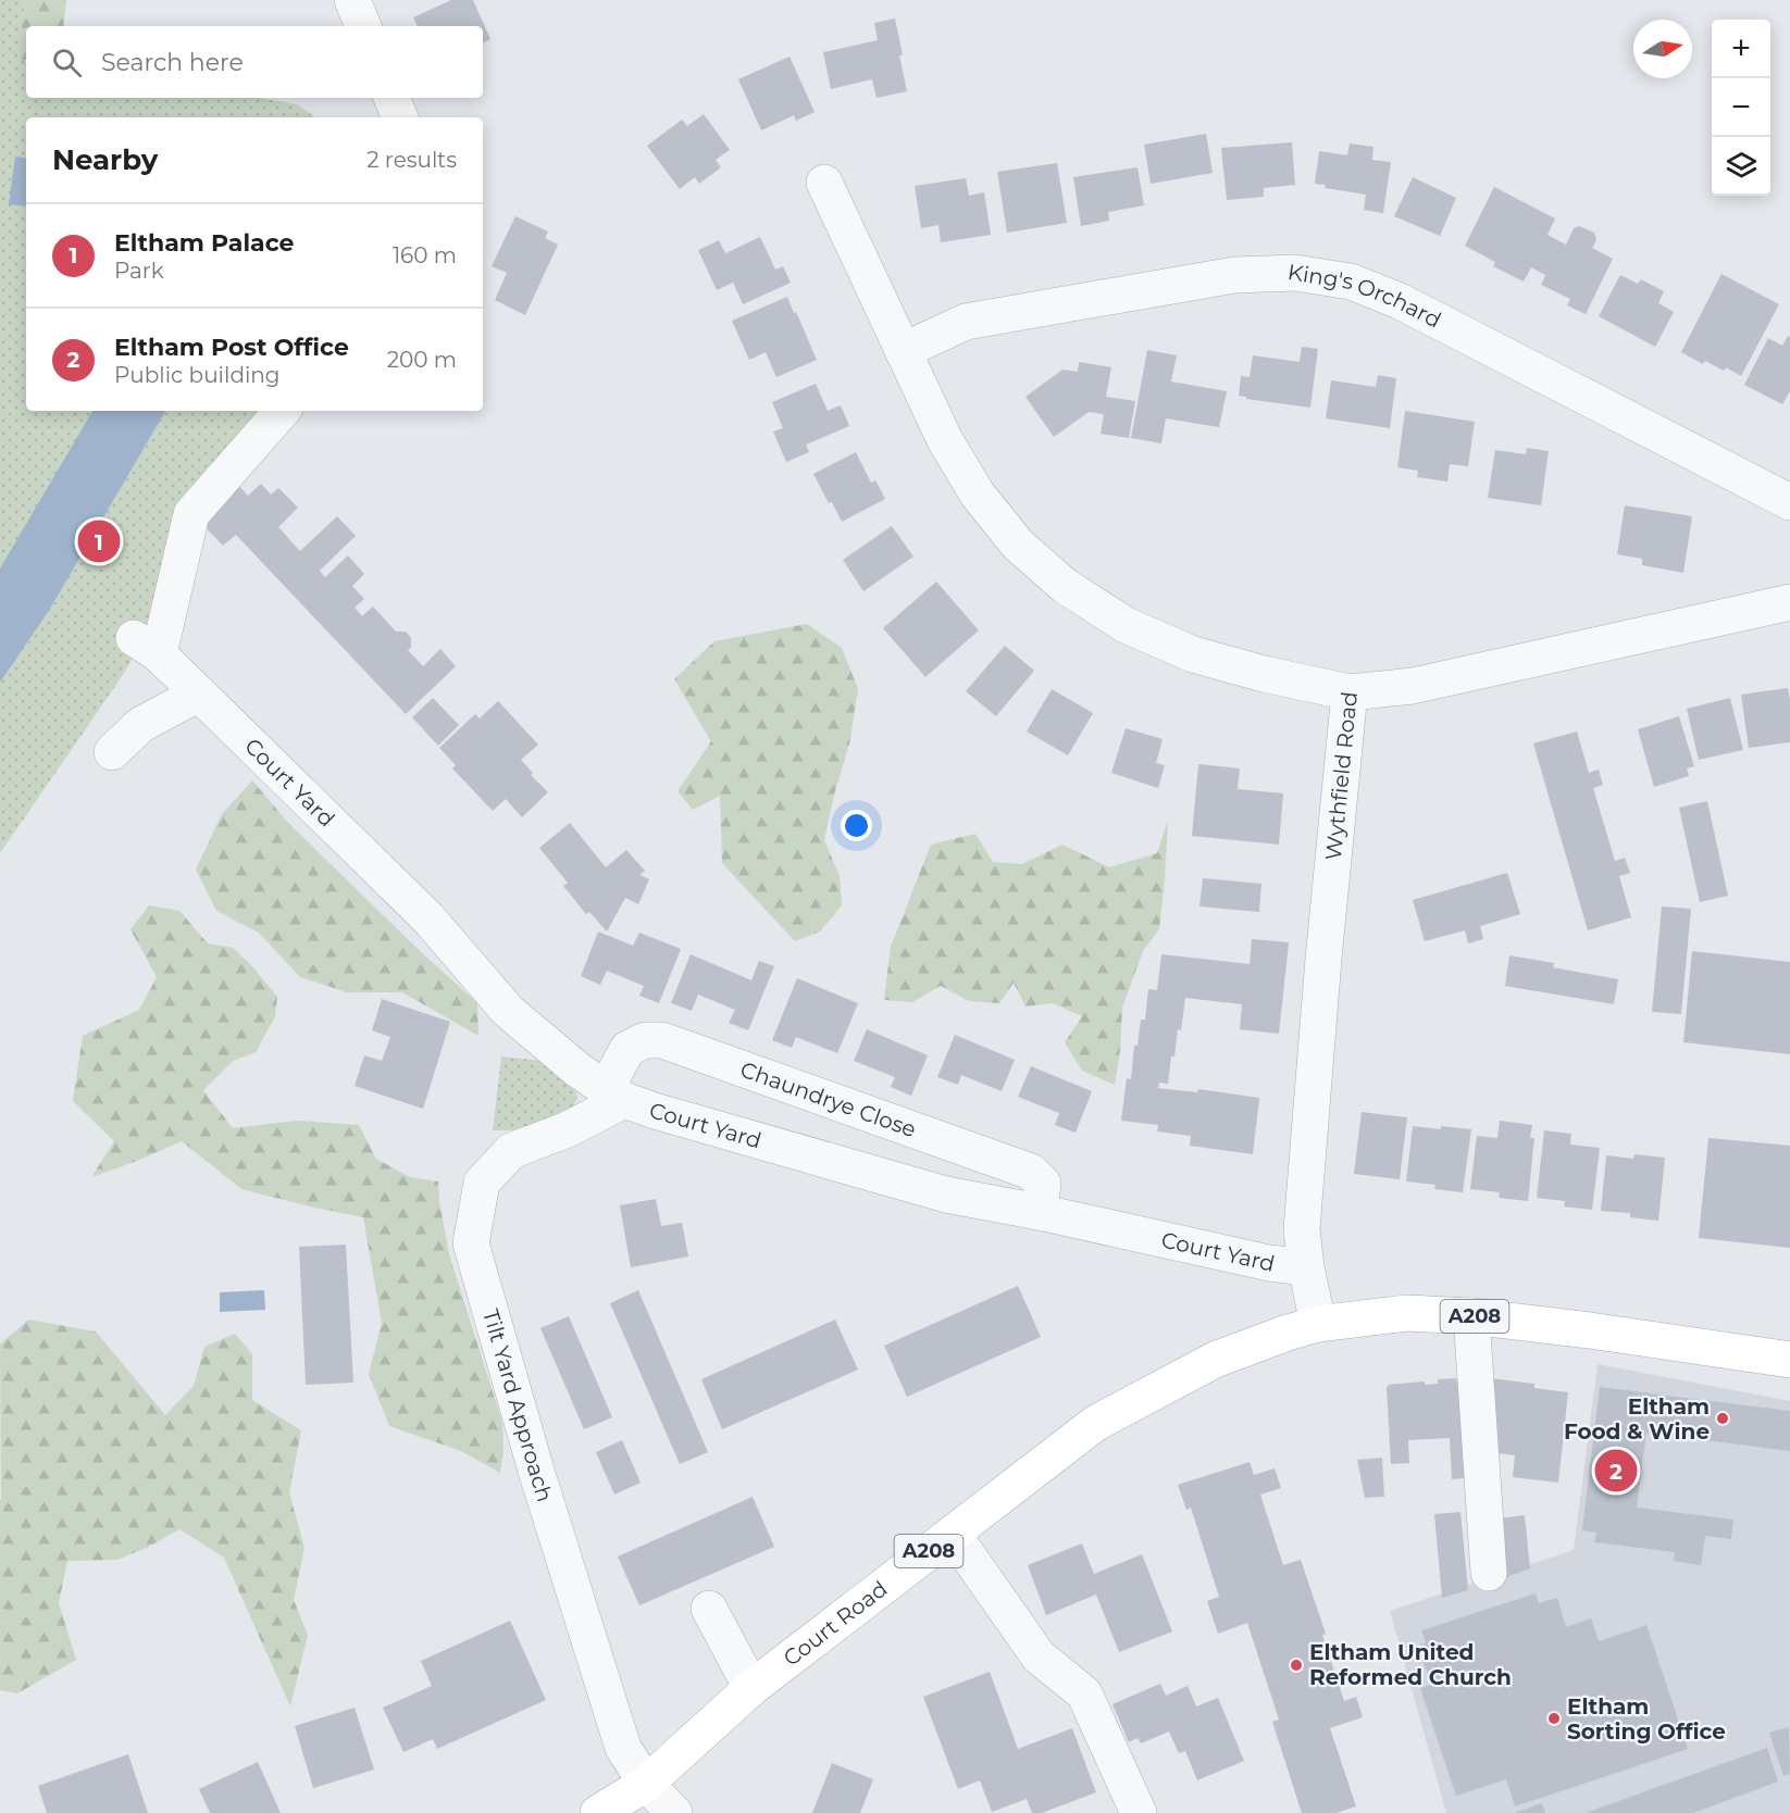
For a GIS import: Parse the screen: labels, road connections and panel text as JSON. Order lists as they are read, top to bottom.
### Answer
{
  "streets": {
    "main road": ["A208", "Court Road"],
    "street": [
      "King's Orchard",
      "Wythfield Road",
      "Court Yard",
      "Chaundrye Close",
      "Tilt Yard Approach"
    ]
  },
  "crossings": [
    ["Wythfield Road", "Court Yard"],
    ["Court Yard", "Chaundrye Close"],
    ["Court Yard", "A208"],
    ["Court Yard", "Tilt Yard Approach"],
    ["Court Yard", "Court Road"],
    ["Chaundrye Close", "Tilt Yard Approach"],
    ["A208", "Court Road"],
    ["Tilt Yard Approach", "Court Road"]
  ],
  "places": ["Eltham Food & Wine", "Eltham United Reformed Church", "Eltham Sorting Office"],
  "north": "right",
  "page": {
    "map_buttons": ["+", "−"],
    "search": "Search here",
    "heading": ["Nearby", "2 results"],
    "list": [
      {
        "mark": "1",
        "name": "Eltham Palace",
        "note": "Park",
        "value": "160 m"
      },
      {
        "mark": "2",
        "name": "Eltham Post Office",
        "note": "Public building",
        "value": "200 m"
      }
    ],
    "pins": ["1", "2"]
  }
}
